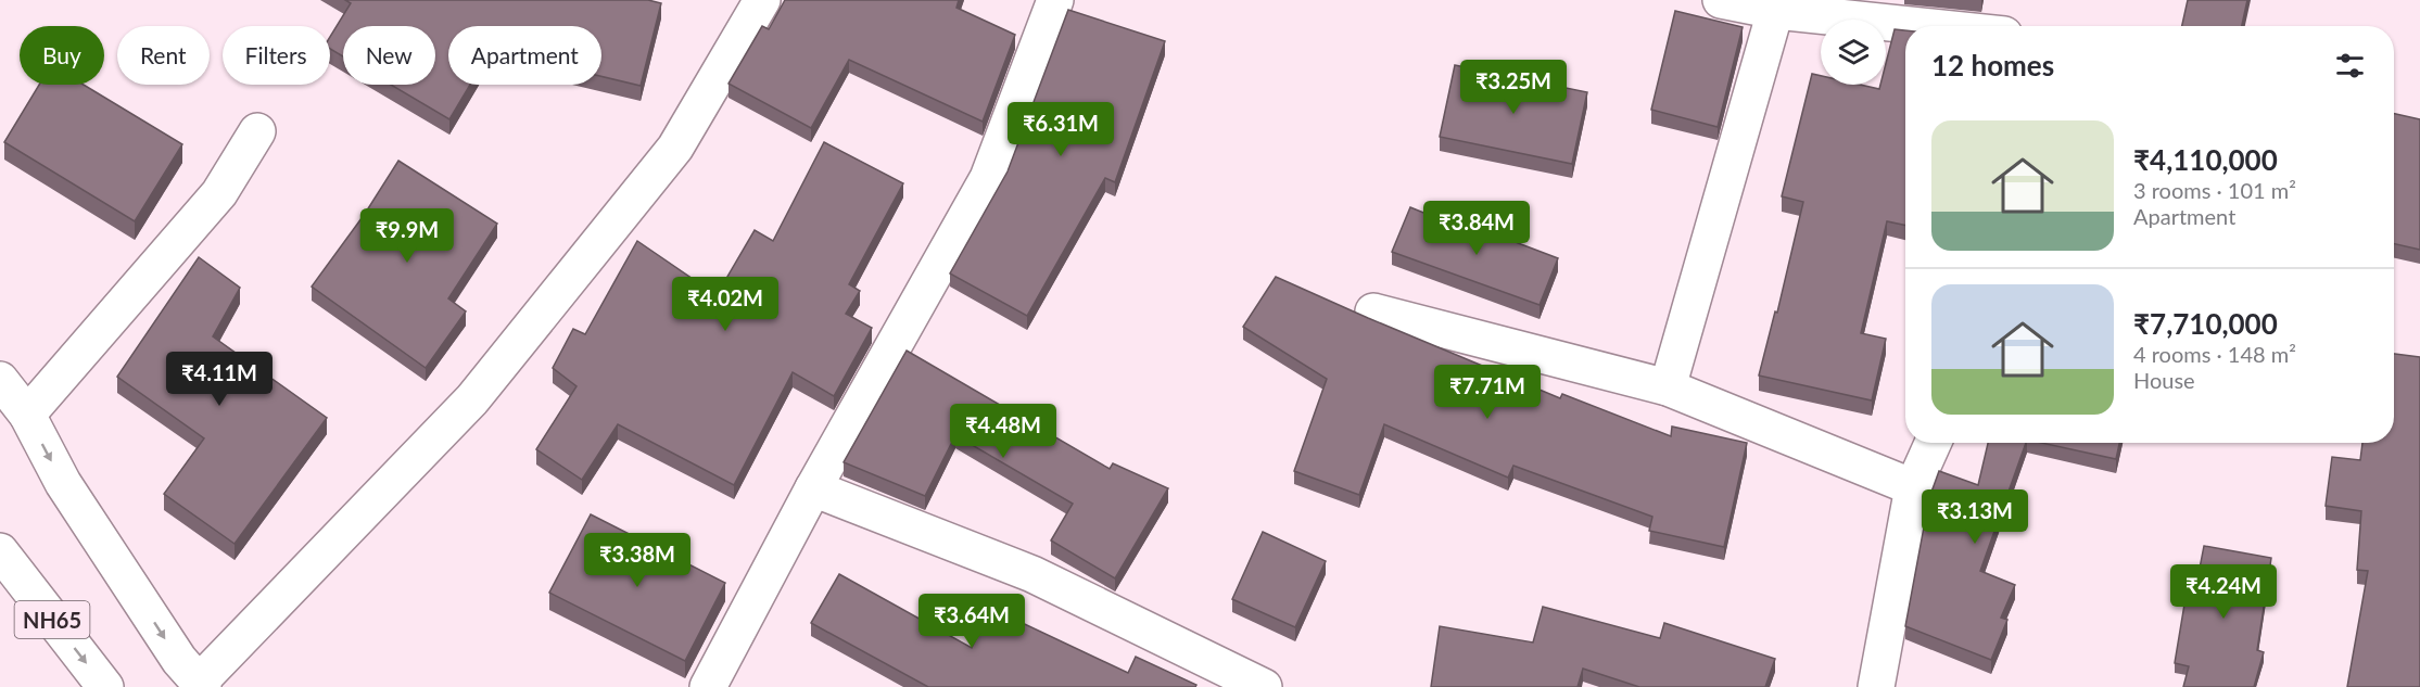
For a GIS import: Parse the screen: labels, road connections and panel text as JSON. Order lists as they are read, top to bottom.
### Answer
{
  "streets": {
    "main road": ["NH65"]
  },
  "page": {
    "chip": [
      "Buy",
      "Rent",
      "Filters",
      "New",
      "Apartment"
    ],
    "heading": "12 homes",
    "price": [
      "₹3.25M",
      "₹6.31M",
      "₹3.84M",
      "₹9.9M",
      "₹4.02M",
      "₹4.11M",
      "₹7.71M",
      "₹4.48M",
      "₹3.13M",
      "₹3.38M",
      "₹4.24M",
      "₹3.64M"
    ],
    "list": [
      {
        "name": "₹4,110,000",
        "note": "3 rooms · 101 m² · Apartment"
      },
      {
        "name": "₹7,710,000",
        "note": "4 rooms · 148 m² · House"
      }
    ]
  }
}
